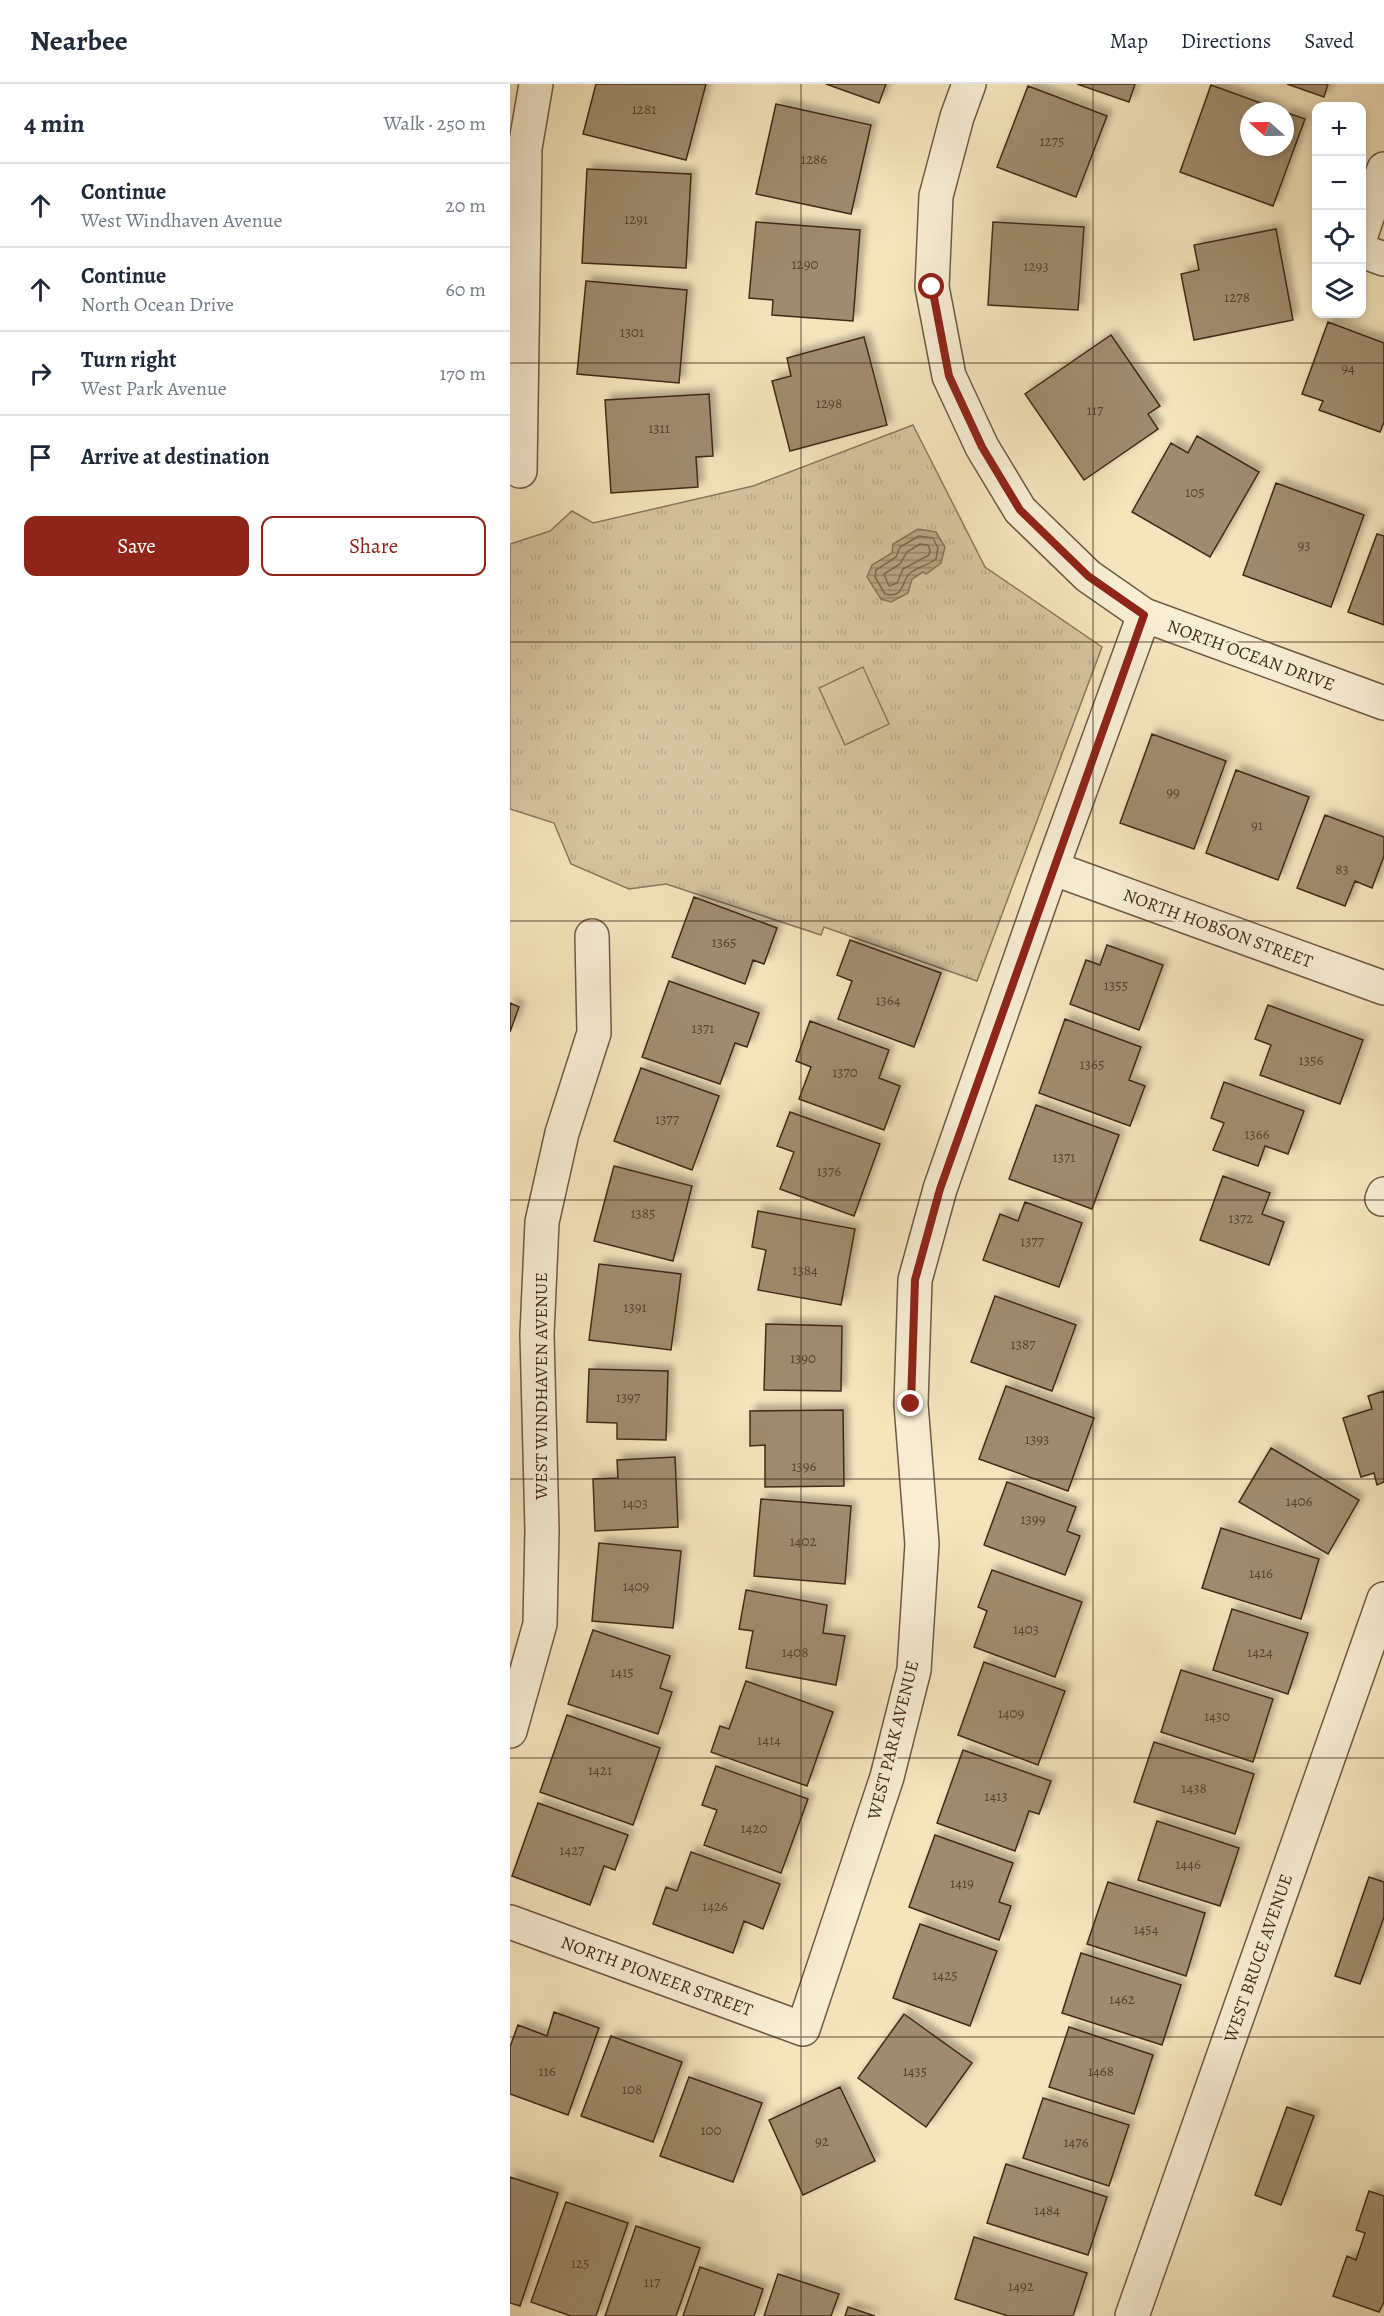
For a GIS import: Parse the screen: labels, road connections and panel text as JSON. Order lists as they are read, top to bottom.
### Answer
{
  "streets": {
    "street": [
      "NORTH OCEAN DRIVE",
      "NORTH HOBSON STREET",
      "WEST WINDHAVEN AVENUE",
      "WEST PARK AVENUE",
      "WEST BRUCE AVENUE",
      "NORTH PIONEER STREET"
    ]
  },
  "crossings": [
    ["NORTH OCEAN DRIVE", "WEST PARK AVENUE"],
    ["NORTH HOBSON STREET", "WEST PARK AVENUE"],
    ["WEST PARK AVENUE", "NORTH PIONEER STREET"]
  ],
  "house_numbers": [
    "1281",
    "1275",
    "1286",
    "1291",
    "1290",
    "1293",
    "1278",
    "1301",
    "94",
    "1298",
    "117",
    "1311",
    "105",
    "93",
    "99",
    "91",
    "83",
    "1365",
    "1355",
    "1364",
    "1371",
    "1356",
    "1365",
    "1370",
    "1377",
    "1366",
    "1371",
    "1376",
    "1385",
    "1372",
    "1377",
    "1384",
    "1391",
    "1387",
    "1390",
    "1397",
    "1393",
    "1396",
    "1406",
    "1403",
    "1399",
    "1402",
    "1416",
    "1409",
    "1403",
    "1408",
    "1424",
    "1415",
    "1409",
    "1430",
    "1414",
    "1421",
    "1438",
    "1413",
    "1420",
    "1427",
    "1446",
    "1419",
    "1426",
    "1454",
    "1425",
    "1462",
    "116",
    "1435",
    "1468",
    "108",
    "100",
    "92",
    "1476",
    "1484",
    "125",
    "117",
    "1492"
  ],
  "north": "left",
  "page": {
    "header": "Nearbee",
    "nav": ["Map", "Directions", "Saved"],
    "heading": ["4 min", "Walk · 250 m"],
    "map_buttons": ["+", "−"],
    "list": [
      ["Continue", "West Windhaven Avenue", "20 m"],
      ["Continue", "North Ocean Drive", "60 m"],
      ["Turn right", "West Park Avenue", "170 m"],
      "Arrive at destination"
    ],
    "buttons": ["Save", "Share"]
  }
}
